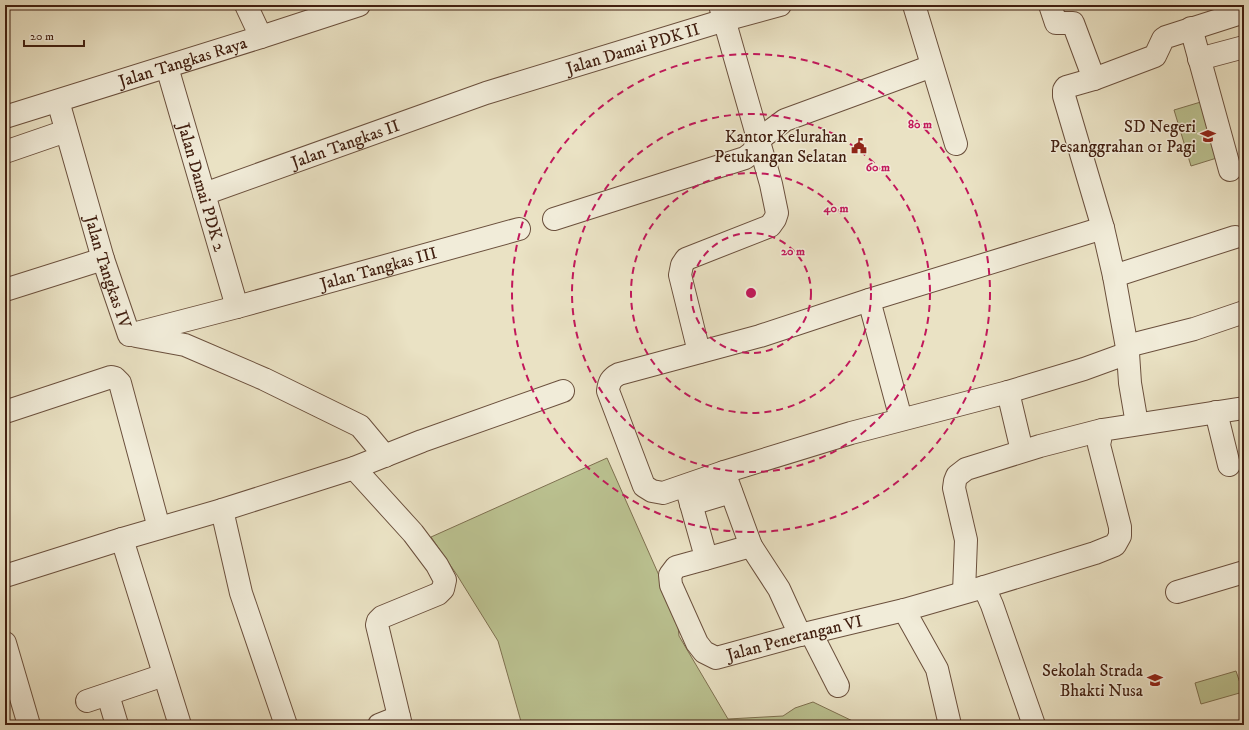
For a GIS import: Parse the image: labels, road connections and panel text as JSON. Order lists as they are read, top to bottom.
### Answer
{
  "streets": {
    "street": [
      "Jalan Damai PDK II",
      "Jalan Tangkas Raya",
      "Jalan Tangkas II",
      "Jalan Damai PDK 2",
      "Jalan Tangkas III",
      "Jalan Tangkas IV",
      "Jalan Penerangan VI"
    ]
  },
  "crossings": [
    ["Jalan Damai PDK II", "Jalan Tangkas II"],
    ["Jalan Tangkas Raya", "Jalan Damai PDK 2"],
    ["Jalan Tangkas Raya", "Jalan Tangkas IV"],
    ["Jalan Tangkas II", "Jalan Damai PDK 2"],
    ["Jalan Damai PDK 2", "Jalan Tangkas III"],
    ["Jalan Damai PDK 2", "Jalan Tangkas IV"],
    ["Jalan Tangkas III", "Jalan Tangkas IV"]
  ],
  "places": {
    "school or university": ["SD Negeri Pesanggrahan 01 Pagi", "Sekolah Strada Bhakti Nusa"],
    "public building": ["Kantor Kelurahan Petukangan Selatan"]
  },
  "scale_bar": "20 m",
  "rings": [
    "80 m",
    "60 m",
    "40 m",
    "20 m"
  ]
}
